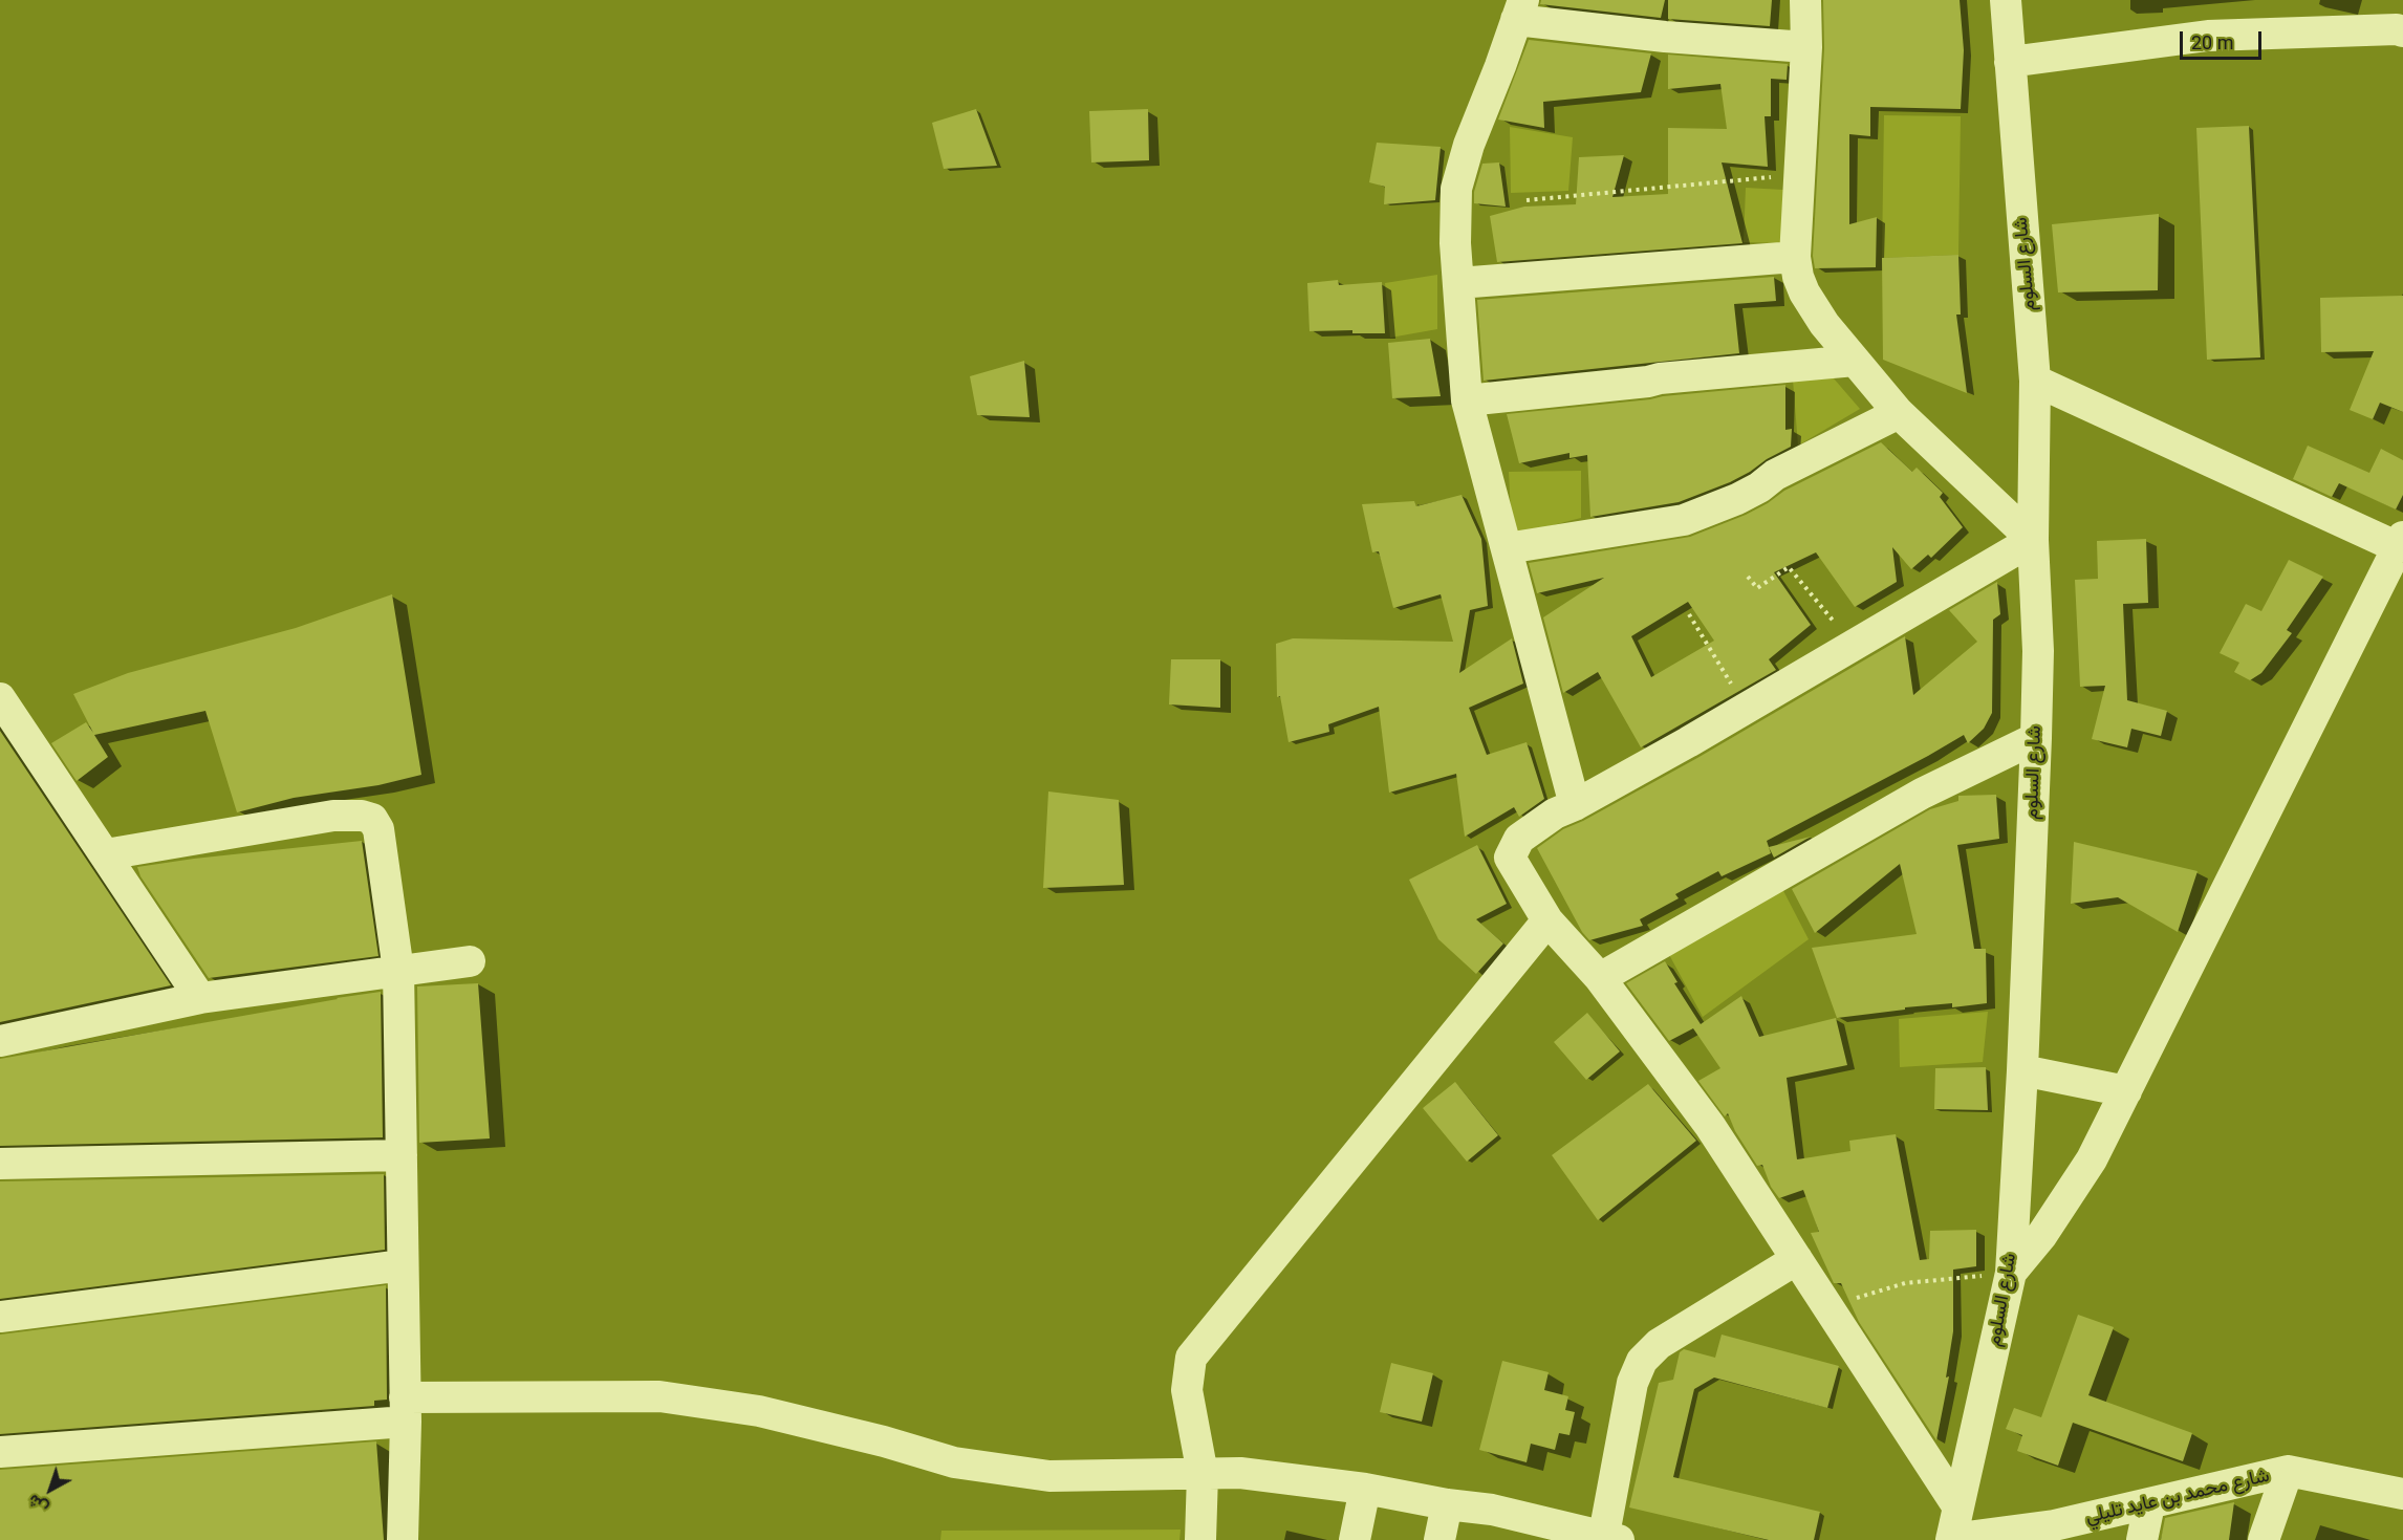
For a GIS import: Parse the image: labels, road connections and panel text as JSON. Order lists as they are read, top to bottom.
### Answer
{
  "streets": {
    "street": ["شارع السلوم", "شارع محمد بن عايد تليلي"]
  },
  "crossings": [
    ["شارع السلوم", "شارع محمد بن عايد تليلي"]
  ],
  "scale_bar": "20 m",
  "north": "bottom left"
}
